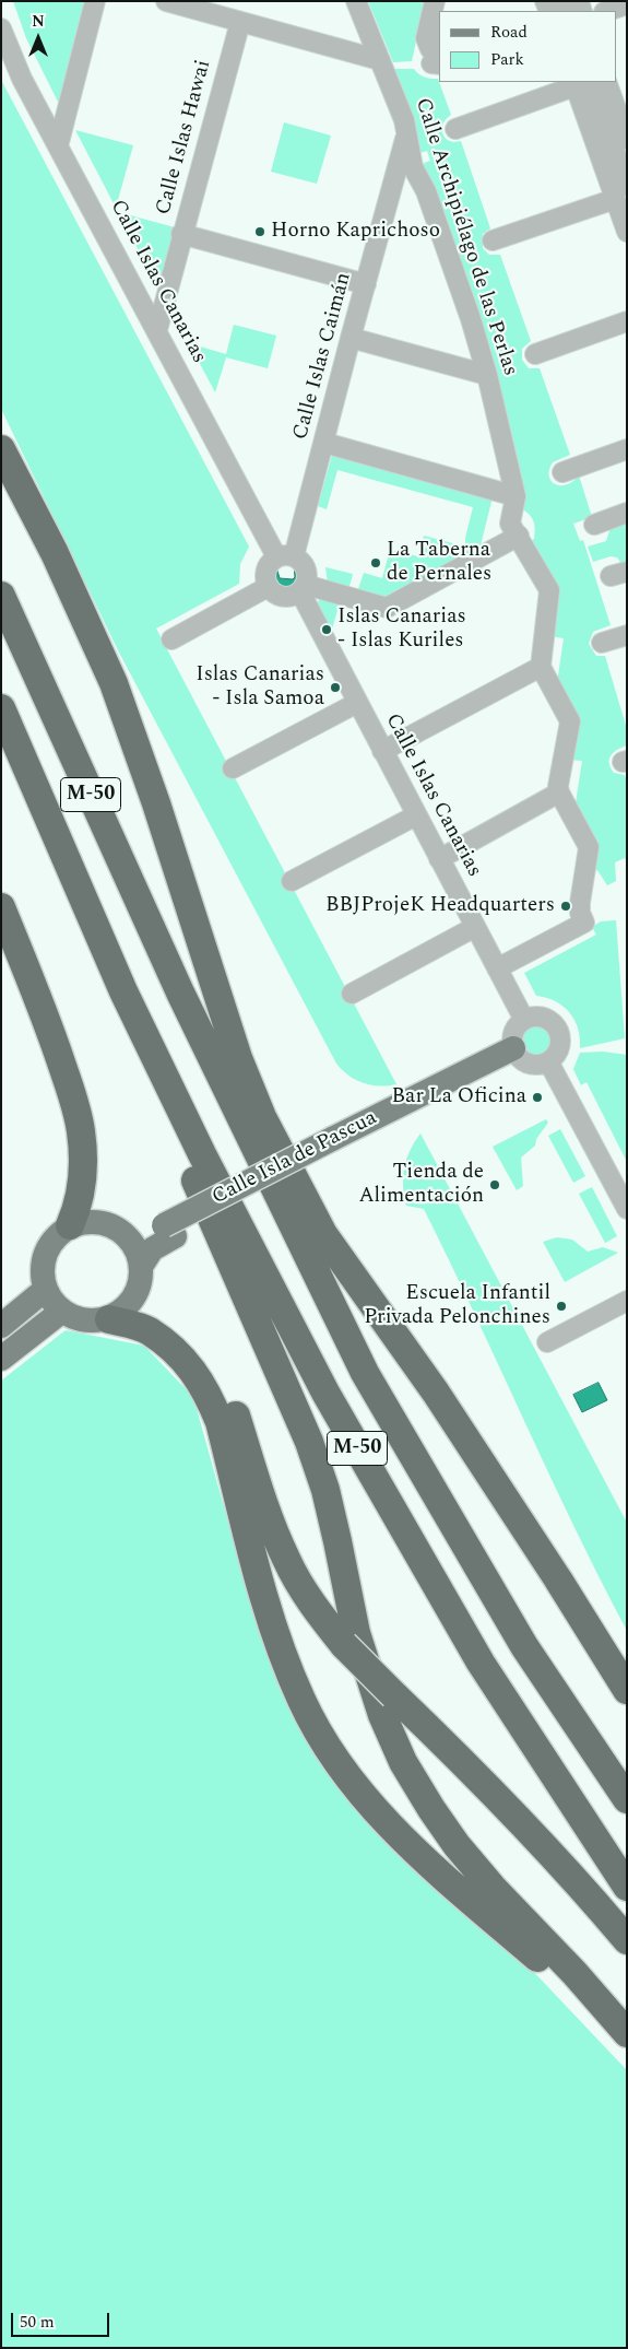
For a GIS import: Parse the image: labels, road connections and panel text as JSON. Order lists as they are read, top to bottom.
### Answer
{
  "streets": {
    "highway": ["M-50"],
    "main road": ["Calle Isla de Pascua"],
    "street": [
      "Calle Islas Hawai",
      "Calle Archipiélago de las Perlas",
      "Calle Islas Canarias",
      "Calle Islas Caimán"
    ]
  },
  "crossings": [
    ["Calle Islas Hawai", "Calle Islas Canarias"],
    ["Calle Archipiélago de las Perlas", "Calle Islas Caimán"],
    ["Calle Islas Canarias", "Calle Islas Caimán"],
    ["Calle Islas Canarias", "Calle Isla de Pascua"]
  ],
  "places": [
    "Horno Kaprichoso",
    "La Taberna de Pernales",
    "Islas Canarias - Islas Kuriles",
    "Islas Canarias - Isla Samoa",
    "BBJProjeK Headquarters",
    "Bar La Oficina",
    "Tienda de Alimentación",
    "Escuela Infantil Privada Pelonchines"
  ],
  "legend": ["Road", "Park"],
  "scale_bar": "50 m",
  "north": "top"
}
